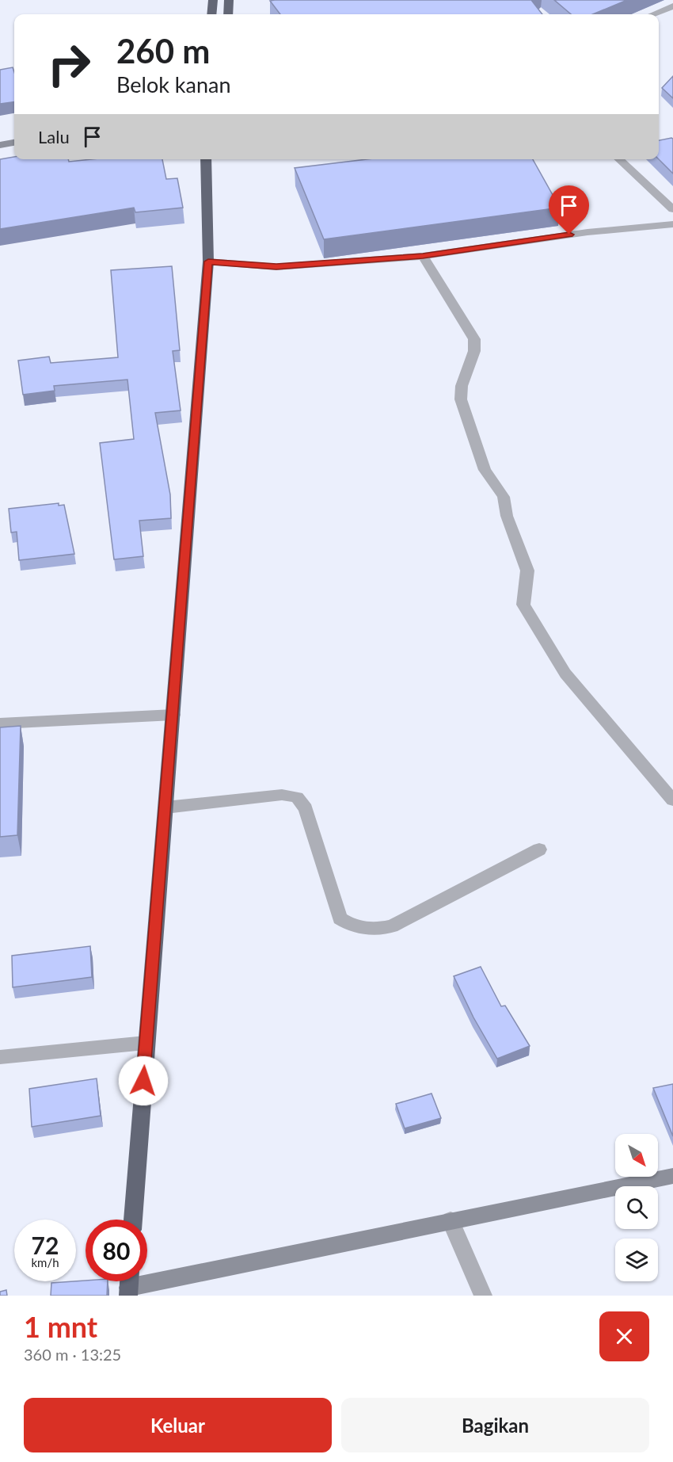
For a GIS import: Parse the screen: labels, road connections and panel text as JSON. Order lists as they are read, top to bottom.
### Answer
{
  "north": "bottom right",
  "page": {
    "turn": ["260 m", "Belok kanan"],
    "then": "Lalu",
    "speed": "72 km/h",
    "limit": "80",
    "heading": ["1 mnt", "360 m · 13:25"],
    "buttons": ["Keluar", "Bagikan"]
  }
}
